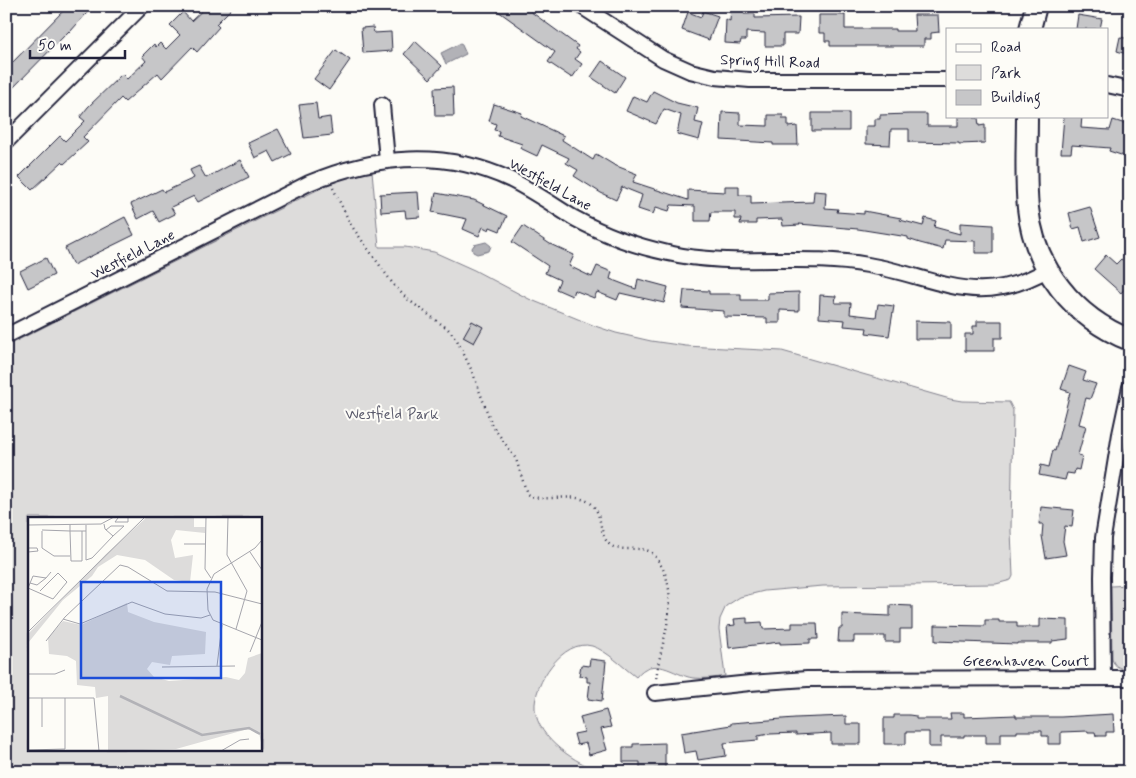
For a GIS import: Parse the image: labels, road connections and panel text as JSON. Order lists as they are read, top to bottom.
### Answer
{
  "streets": {
    "street": ["Spring Hill Road", "Westfield Lane", "Greenhaven Court"]
  },
  "parks": ["Westfield Park"],
  "legend": ["Road", "Park", "Building"],
  "scale_bar": "50 m"
}
